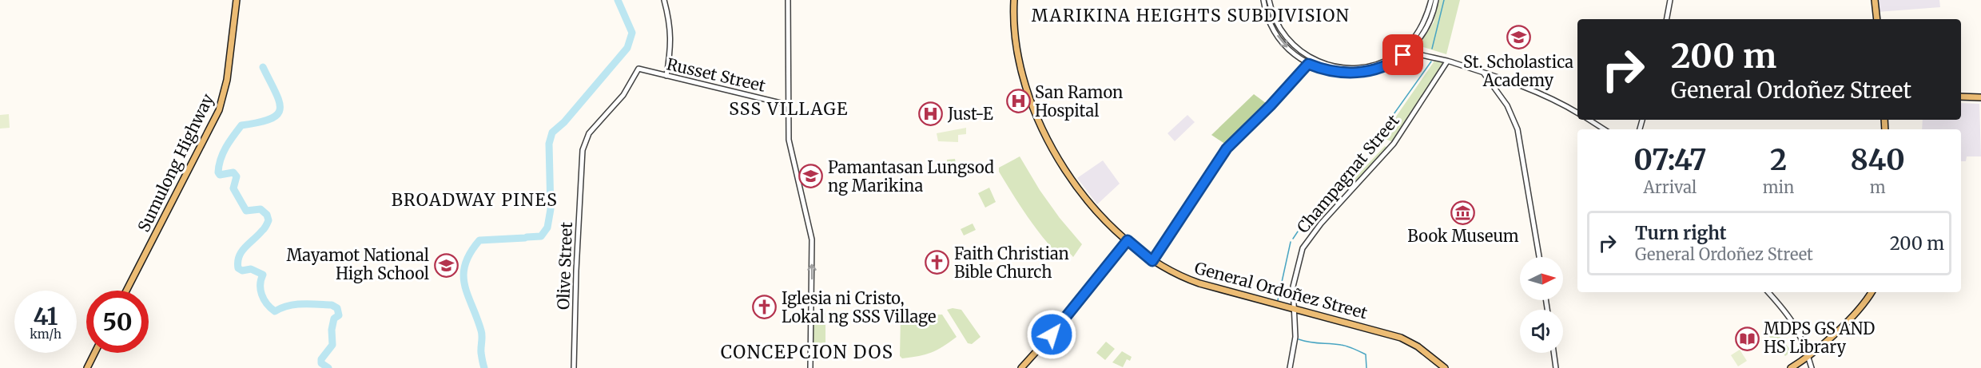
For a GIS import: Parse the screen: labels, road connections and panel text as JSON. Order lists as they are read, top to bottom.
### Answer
{
  "streets": {
    "main road": ["Sumulong Highway", "General Ordoñez Street"],
    "street": ["Russet Street", "Champagnat Street", "Olive Street"]
  },
  "crossings": [
    ["Russet Street", "Olive Street"],
    ["Champagnat Street", "General Ordoñez Street"]
  ],
  "districts": [
    "MARIKINA HEIGHTS SUBDIVISION",
    "SSS VILLAGE",
    "BROADWAY PINES",
    "CONCEPCION DOS"
  ],
  "places": {
    "school or university": ["St. Scholastica Academy", "Pamantasan Lungsod ng Marikina", "Mayamot National High School"],
    "hospital": ["San Ramon Hospital", "Just-E"],
    "museum": ["Book Museum"],
    "church": ["Faith Christian Bible Church", "Iglesia ni Cristo, Lokal ng SSS Village"],
    "library": ["MDPS GS AND HS Library"]
  },
  "north": "right",
  "page": {
    "turn": ["200 m", "General Ordoñez Street"],
    "eta": [
      "07:47",
      "Arrival",
      "2",
      "min",
      "840",
      "m"
    ],
    "list": [
      {
        "name": "Turn right",
        "note": "General Ordoñez Street",
        "value": "200 m"
      }
    ],
    "speed": "41 km/h",
    "limit": "50"
  }
}
